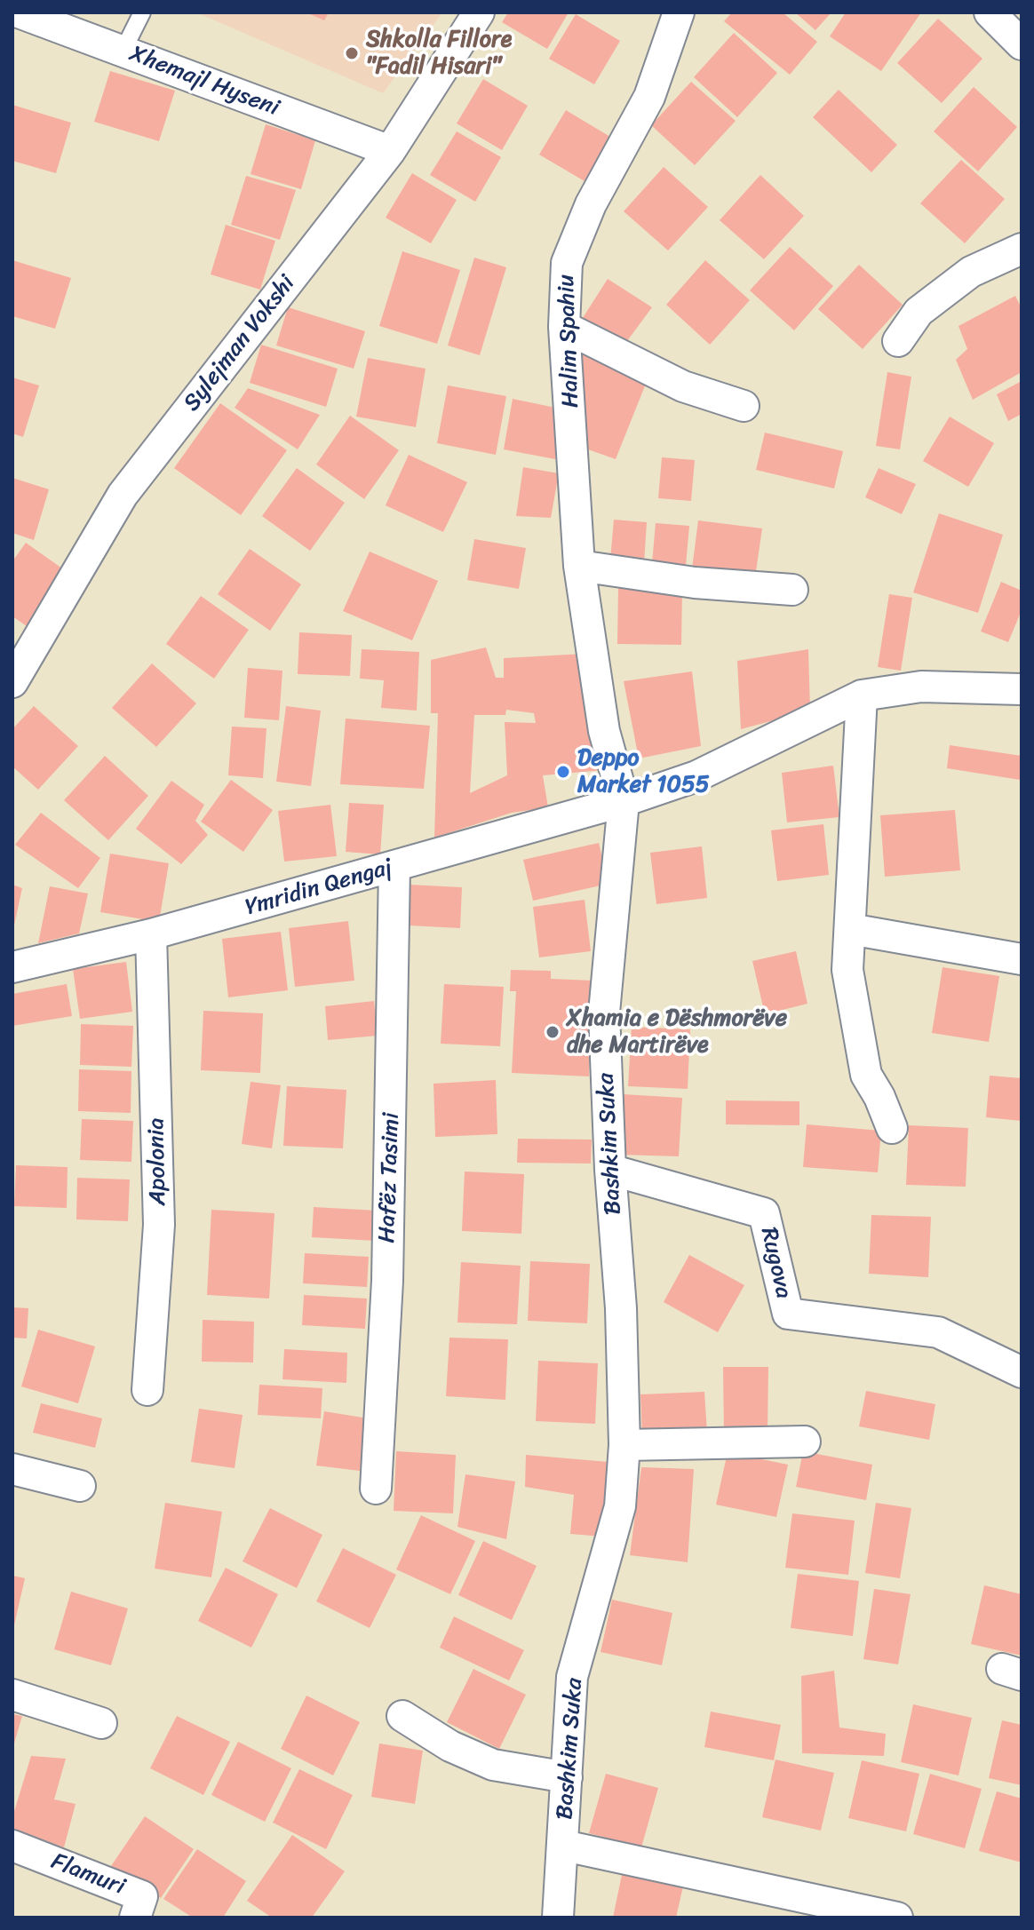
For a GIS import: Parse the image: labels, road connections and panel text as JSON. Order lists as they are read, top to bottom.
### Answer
{
  "streets": {
    "street": [
      "Xhemajl Hyseni",
      "Halim Spahiu",
      "Sylejman Vokshi",
      "Ymridin Qengaj",
      "Bashkim Suka",
      "Apolonia",
      "Hafëz Tasimi",
      "Rugova",
      "Flamuri"
    ]
  },
  "crossings": [
    ["Xhemajl Hyseni", "Sylejman Vokshi"],
    ["Halim Spahiu", "Ymridin Qengaj"],
    ["Halim Spahiu", "Bashkim Suka"],
    ["Ymridin Qengaj", "Bashkim Suka"],
    ["Ymridin Qengaj", "Apolonia"],
    ["Ymridin Qengaj", "Hafëz Tasimi"],
    ["Bashkim Suka", "Rugova"]
  ],
  "places": ["Shkolla Fillore \"Fadil Hisari\"", "Deppo Market 1055", "Xhamia e Dëshmorëve dhe Martirëve"]
}
